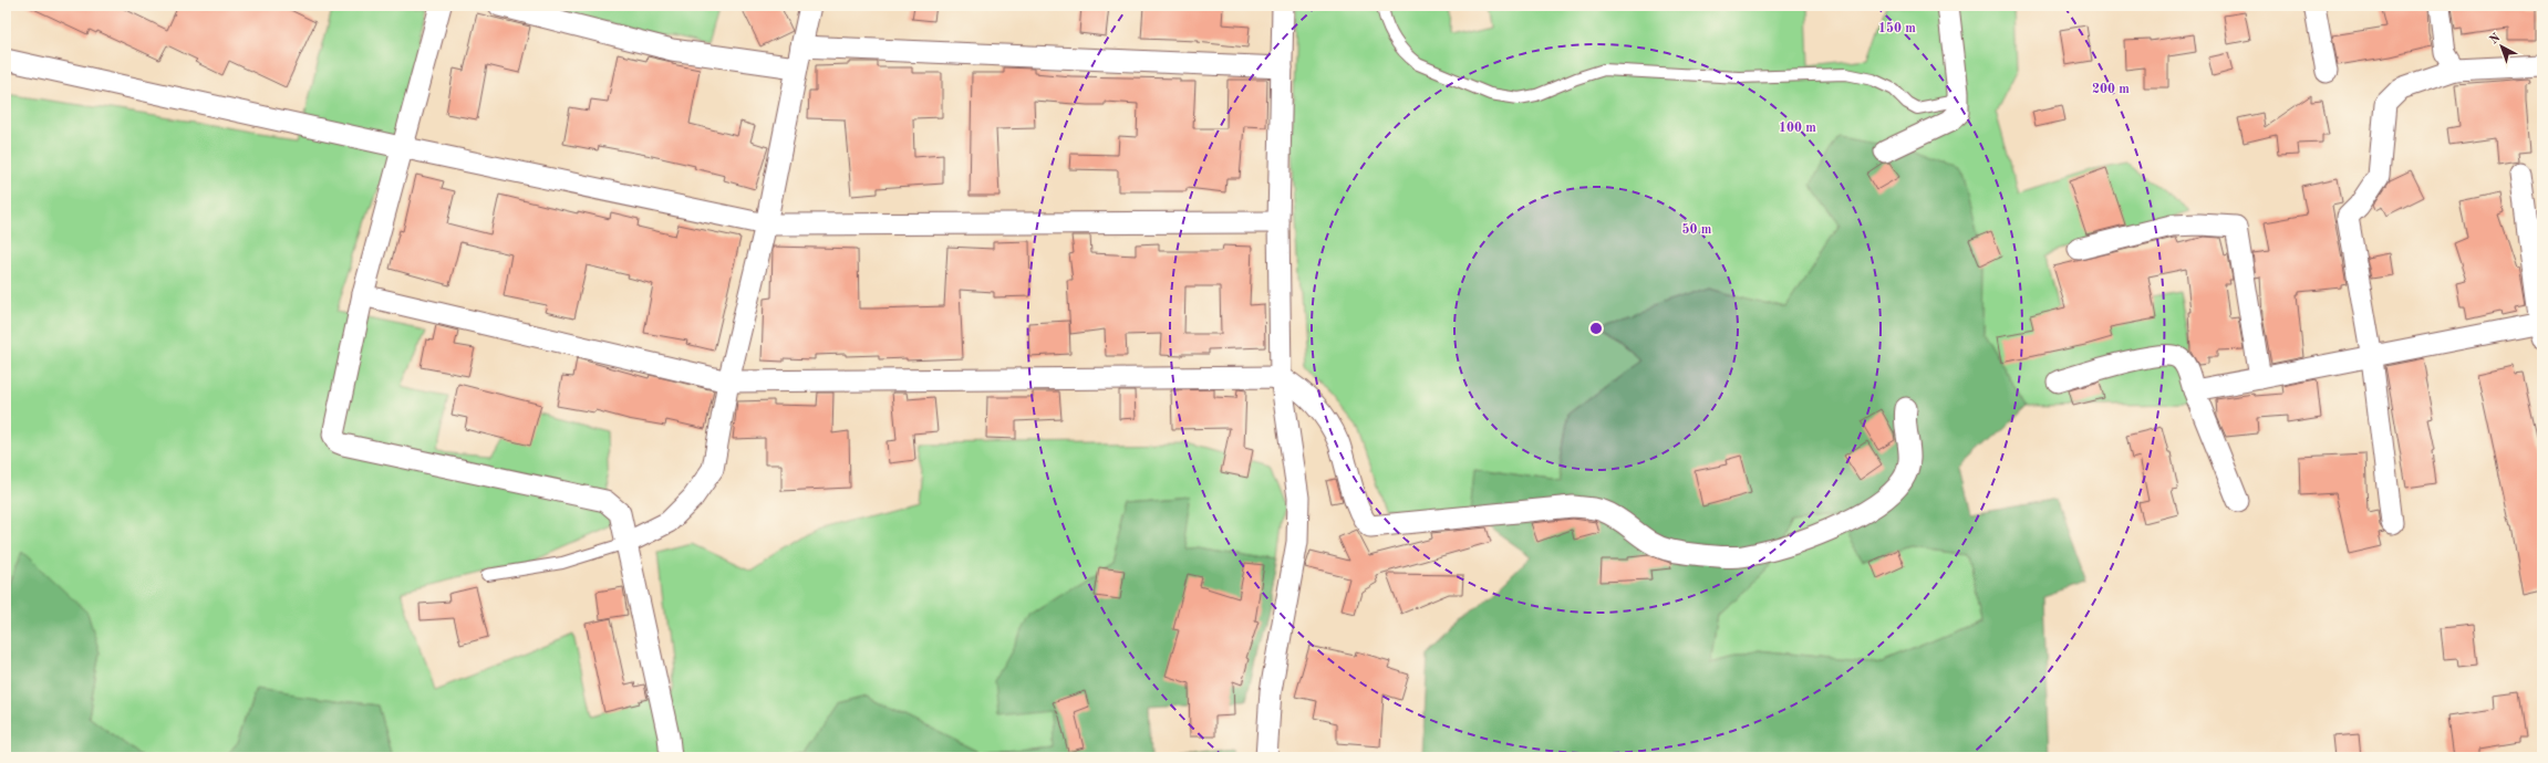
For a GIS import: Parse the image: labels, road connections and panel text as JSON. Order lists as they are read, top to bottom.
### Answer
{
  "north": "top left",
  "rings": [
    "150 m",
    "200 m",
    "100 m",
    "50 m"
  ]
}
